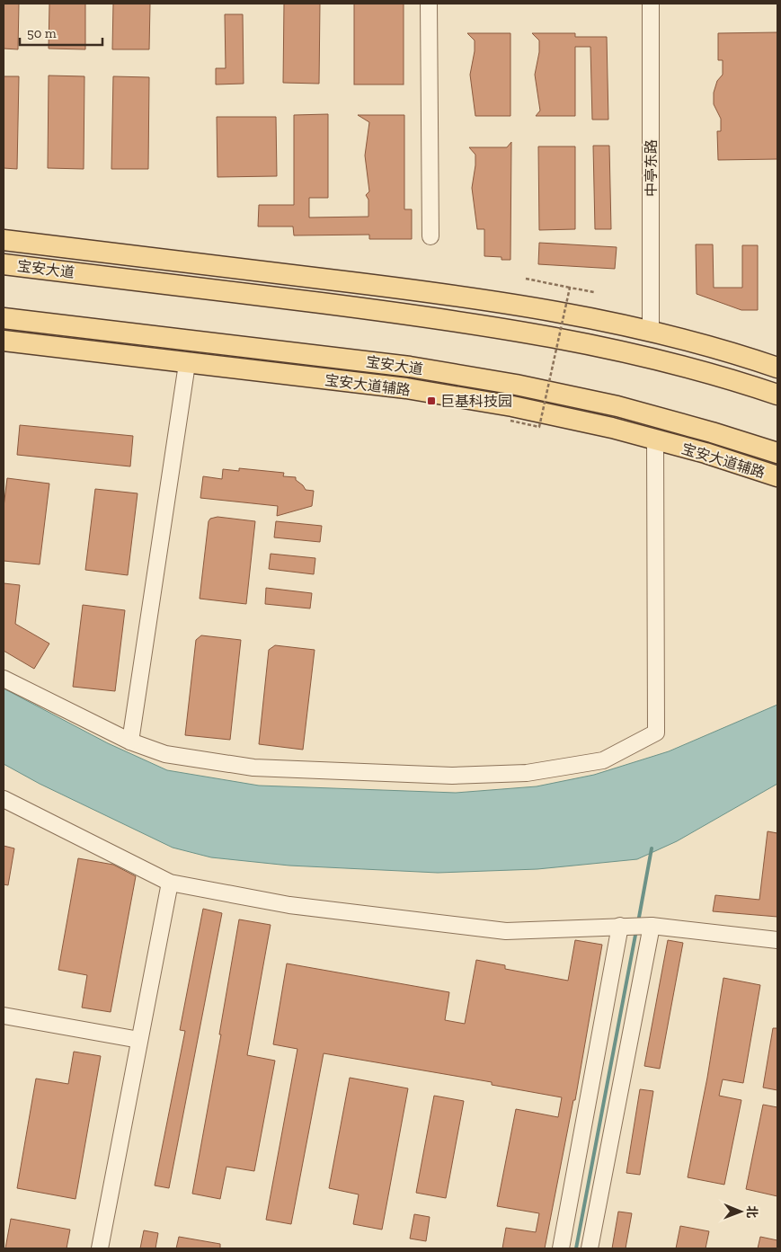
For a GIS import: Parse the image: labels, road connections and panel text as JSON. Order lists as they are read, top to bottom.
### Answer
{
  "streets": {
    "main road": ["宝安大道", "宝安大道辅路"],
    "street": ["中亭东路"]
  },
  "places": {
    "transit": ["巨基科技园"]
  },
  "scale_bar": "50 m",
  "north": "right"
}
